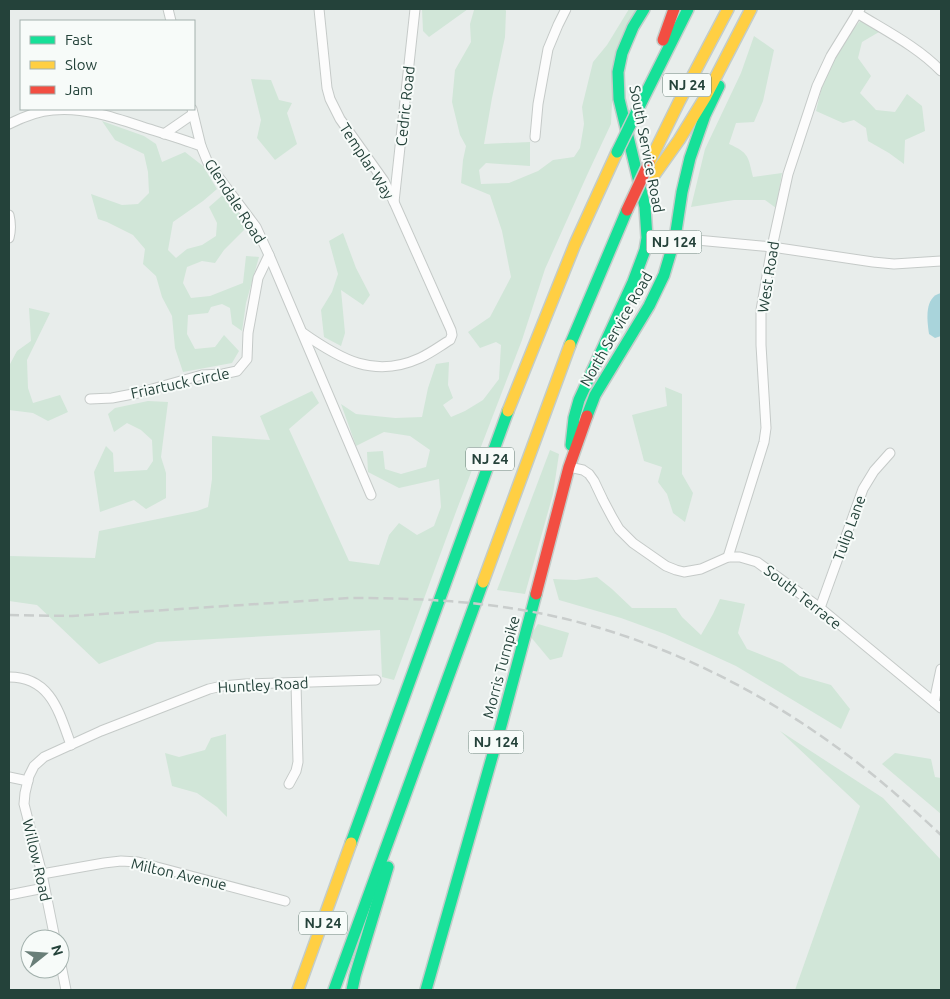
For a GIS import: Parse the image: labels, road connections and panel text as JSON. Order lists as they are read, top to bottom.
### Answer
{
  "streets": {
    "main road": [
      "NJ 24",
      "South Service Road",
      "NJ 124",
      "North Service Road",
      "Morris Turnpike"
    ],
    "street": [
      "Cedric Road",
      "Templar Way",
      "Glendale Road",
      "West Road",
      "Friartuck Circle",
      "Tulip Lane",
      "South Terrace",
      "Huntley Road",
      "Willow Road",
      "Milton Avenue"
    ]
  },
  "crossings": [
    ["Cedric Road", "Templar Way"],
    ["South Service Road", "North Service Road"],
    ["South Service Road", "Morris Turnpike"],
    ["Templar Way", "Glendale Road"],
    ["Glendale Road", "Friartuck Circle"],
    ["West Road", "South Terrace"],
    ["North Service Road", "Morris Turnpike"],
    ["Tulip Lane", "South Terrace"],
    ["Huntley Road", "Willow Road"],
    ["Willow Road", "Milton Avenue"]
  ],
  "legend": ["Fast", "Slow", "Jam"],
  "north": "right"
}
